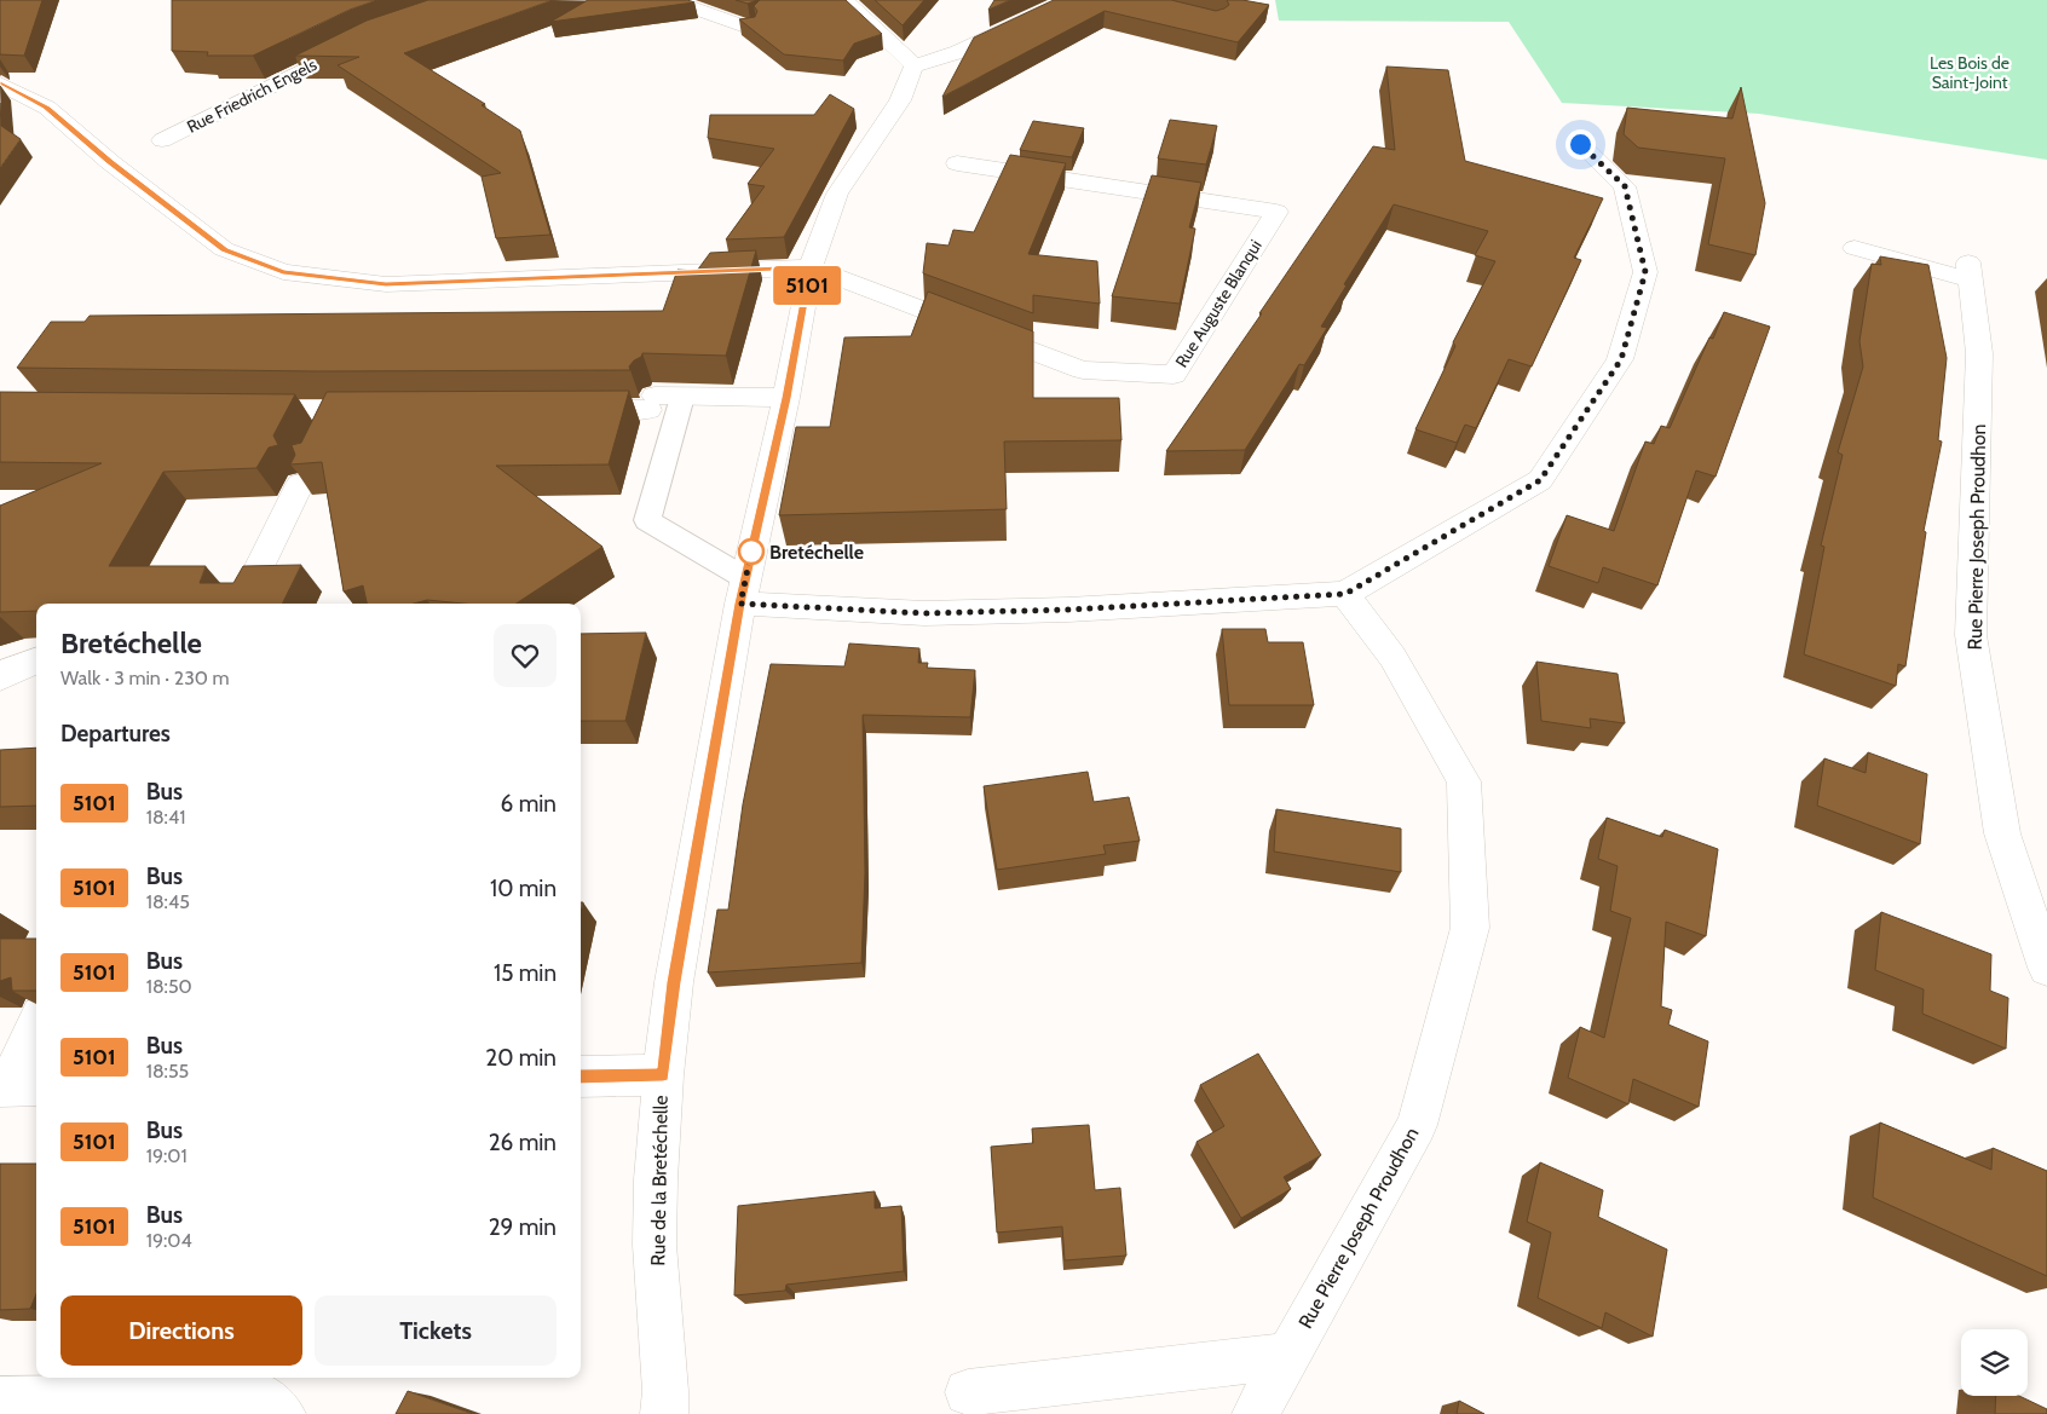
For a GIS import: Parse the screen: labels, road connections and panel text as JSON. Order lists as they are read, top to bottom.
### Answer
{
  "streets": {
    "street": [
      "Rue Friedrich Engels",
      "Rue Auguste Blanqui",
      "Rue Pierre Joseph Proudhon",
      "Rue de la Bretéchelle"
    ]
  },
  "crossings": [
    ["Rue Auguste Blanqui", "Rue de la Bretéchelle"]
  ],
  "parks": ["Les Bois de Saint-Joint"],
  "places": ["Bretéchelle"],
  "lines": ["bus line 5101"],
  "page": {
    "on_map": "5101",
    "heading": [
      ["Bretéchelle", "Walk · 3 min · 230 m"],
      "Departures"
    ],
    "list": [
      {
        "mark": "5101",
        "name": "Bus",
        "note": "18:41",
        "value": "6 min"
      },
      {
        "mark": "5101",
        "name": "Bus",
        "note": "18:45",
        "value": "10 min"
      },
      {
        "mark": "5101",
        "name": "Bus",
        "note": "18:50",
        "value": "15 min"
      },
      {
        "mark": "5101",
        "name": "Bus",
        "note": "18:55",
        "value": "20 min"
      },
      {
        "mark": "5101",
        "name": "Bus",
        "note": "19:01",
        "value": "26 min"
      },
      {
        "mark": "5101",
        "name": "Bus",
        "note": "19:04",
        "value": "29 min"
      }
    ],
    "buttons": ["Directions", "Tickets"]
  }
}
